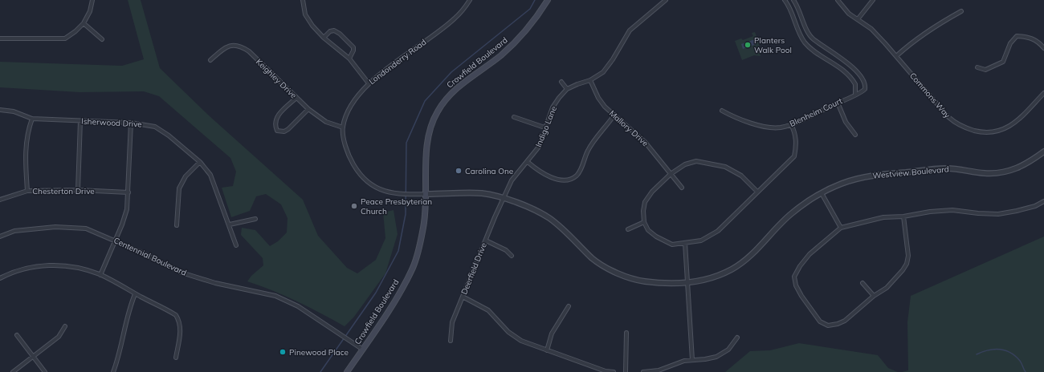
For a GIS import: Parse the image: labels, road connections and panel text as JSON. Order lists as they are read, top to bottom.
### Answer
{
  "streets": {
    "main road": ["Crowfield Boulevard"],
    "street": [
      "Londonderry Road",
      "Keighley Drive",
      "Commons Way",
      "Blenheim Court",
      "Isherwood Drive",
      "Indigo Lane",
      "Mallory Drive",
      "Westview Boulevard",
      "Chesterton Drive",
      "Centennial Boulevard",
      "Deerfield Drive"
    ]
  },
  "crossings": [
    ["Londonderry Road", "Crowfield Boulevard"],
    ["Londonderry Road", "Keighley Drive"],
    ["Londonderry Road", "Westview Boulevard"],
    ["Crowfield Boulevard", "Westview Boulevard"],
    ["Crowfield Boulevard", "Centennial Boulevard"],
    ["Indigo Lane", "Mallory Drive"],
    ["Indigo Lane", "Westview Boulevard"],
    ["Indigo Lane", "Deerfield Drive"],
    ["Westview Boulevard", "Deerfield Drive"]
  ],
  "places": [
    "Planters Walk Pool",
    "Carolina One",
    "Peace Presbyterian Church",
    "Pinewood Place"
  ]
}
